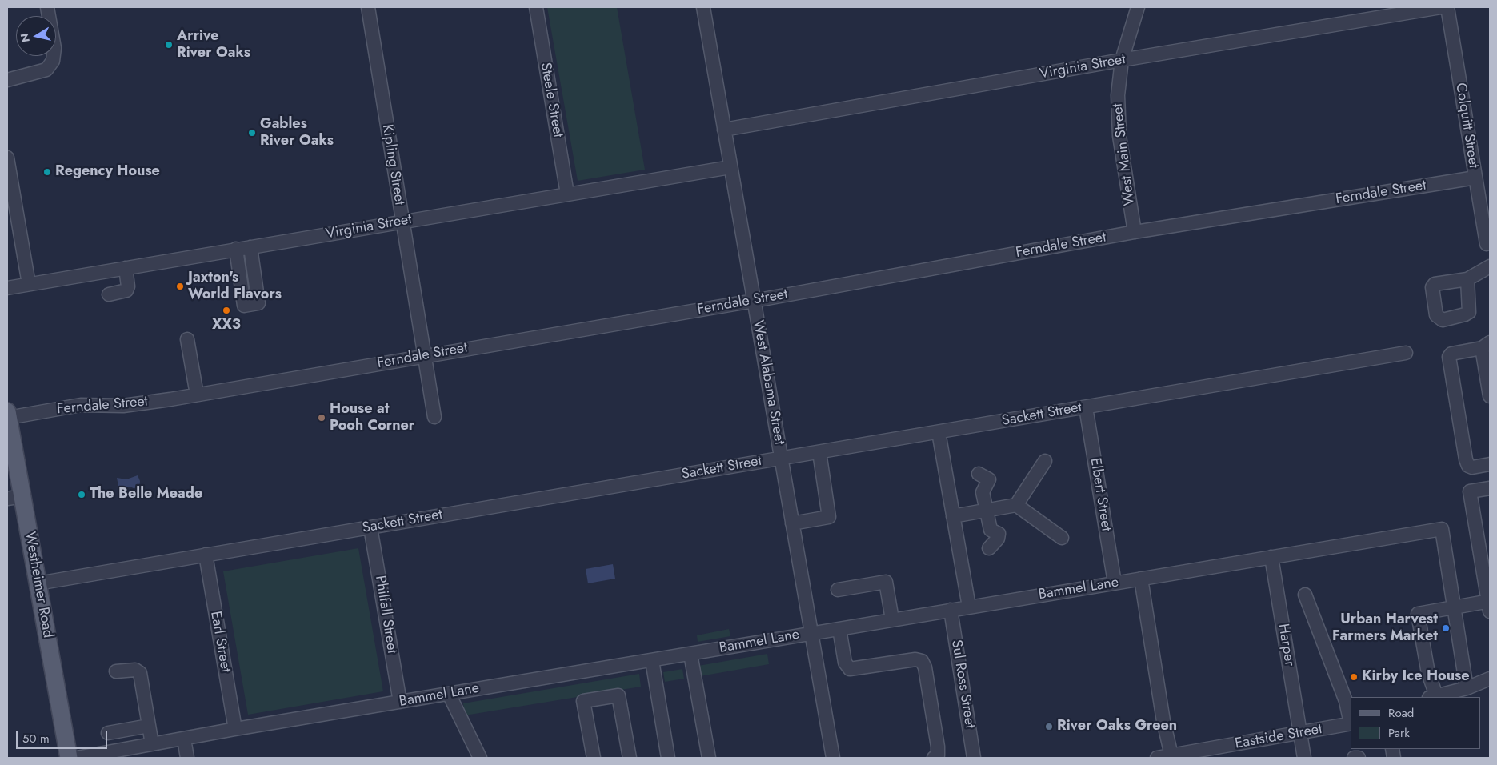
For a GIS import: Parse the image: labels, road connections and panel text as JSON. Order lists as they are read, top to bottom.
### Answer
{
  "streets": {
    "main road": ["Westheimer Road"],
    "street": [
      "Virginia Street",
      "Steele Street",
      "Colquitt Street",
      "West Main Street",
      "Kipling Street",
      "Ferndale Street",
      "West Alabama Street",
      "Sackett Street",
      "Elbert Street",
      "Bammel Lane",
      "Philfall Street",
      "Earl Street",
      "Harper",
      "Sul Ross Street",
      "Eastside Street"
    ]
  },
  "crossings": [
    ["Virginia Street", "Steele Street"],
    ["Virginia Street", "West Main Street"],
    ["Virginia Street", "Kipling Street"],
    ["Virginia Street", "West Alabama Street"],
    ["Colquitt Street", "Ferndale Street"],
    ["West Main Street", "Ferndale Street"],
    ["Kipling Street", "Ferndale Street"],
    ["Ferndale Street", "West Alabama Street"],
    ["Ferndale Street", "Westheimer Road"],
    ["West Alabama Street", "Sackett Street"],
    ["West Alabama Street", "Bammel Lane"],
    ["Sackett Street", "Elbert Street"],
    ["Sackett Street", "Westheimer Road"],
    ["Sackett Street", "Philfall Street"],
    ["Sackett Street", "Earl Street"],
    ["Elbert Street", "Bammel Lane"],
    ["Bammel Lane", "Philfall Street"],
    ["Bammel Lane", "Earl Street"],
    ["Bammel Lane", "Harper"],
    ["Bammel Lane", "Sul Ross Street"],
    ["Harper", "Eastside Street"]
  ],
  "places": [
    "Arrive River Oaks",
    "Gables River Oaks",
    "Regency House",
    "Jaxton's World Flavors",
    "XX3",
    "House at Pooh Corner",
    "The Belle Meade",
    "Urban Harvest Farmers Market",
    "Kirby Ice House",
    "River Oaks Green"
  ],
  "legend": ["Road", "Park"],
  "scale_bar": "50 m",
  "north": "left"
}
